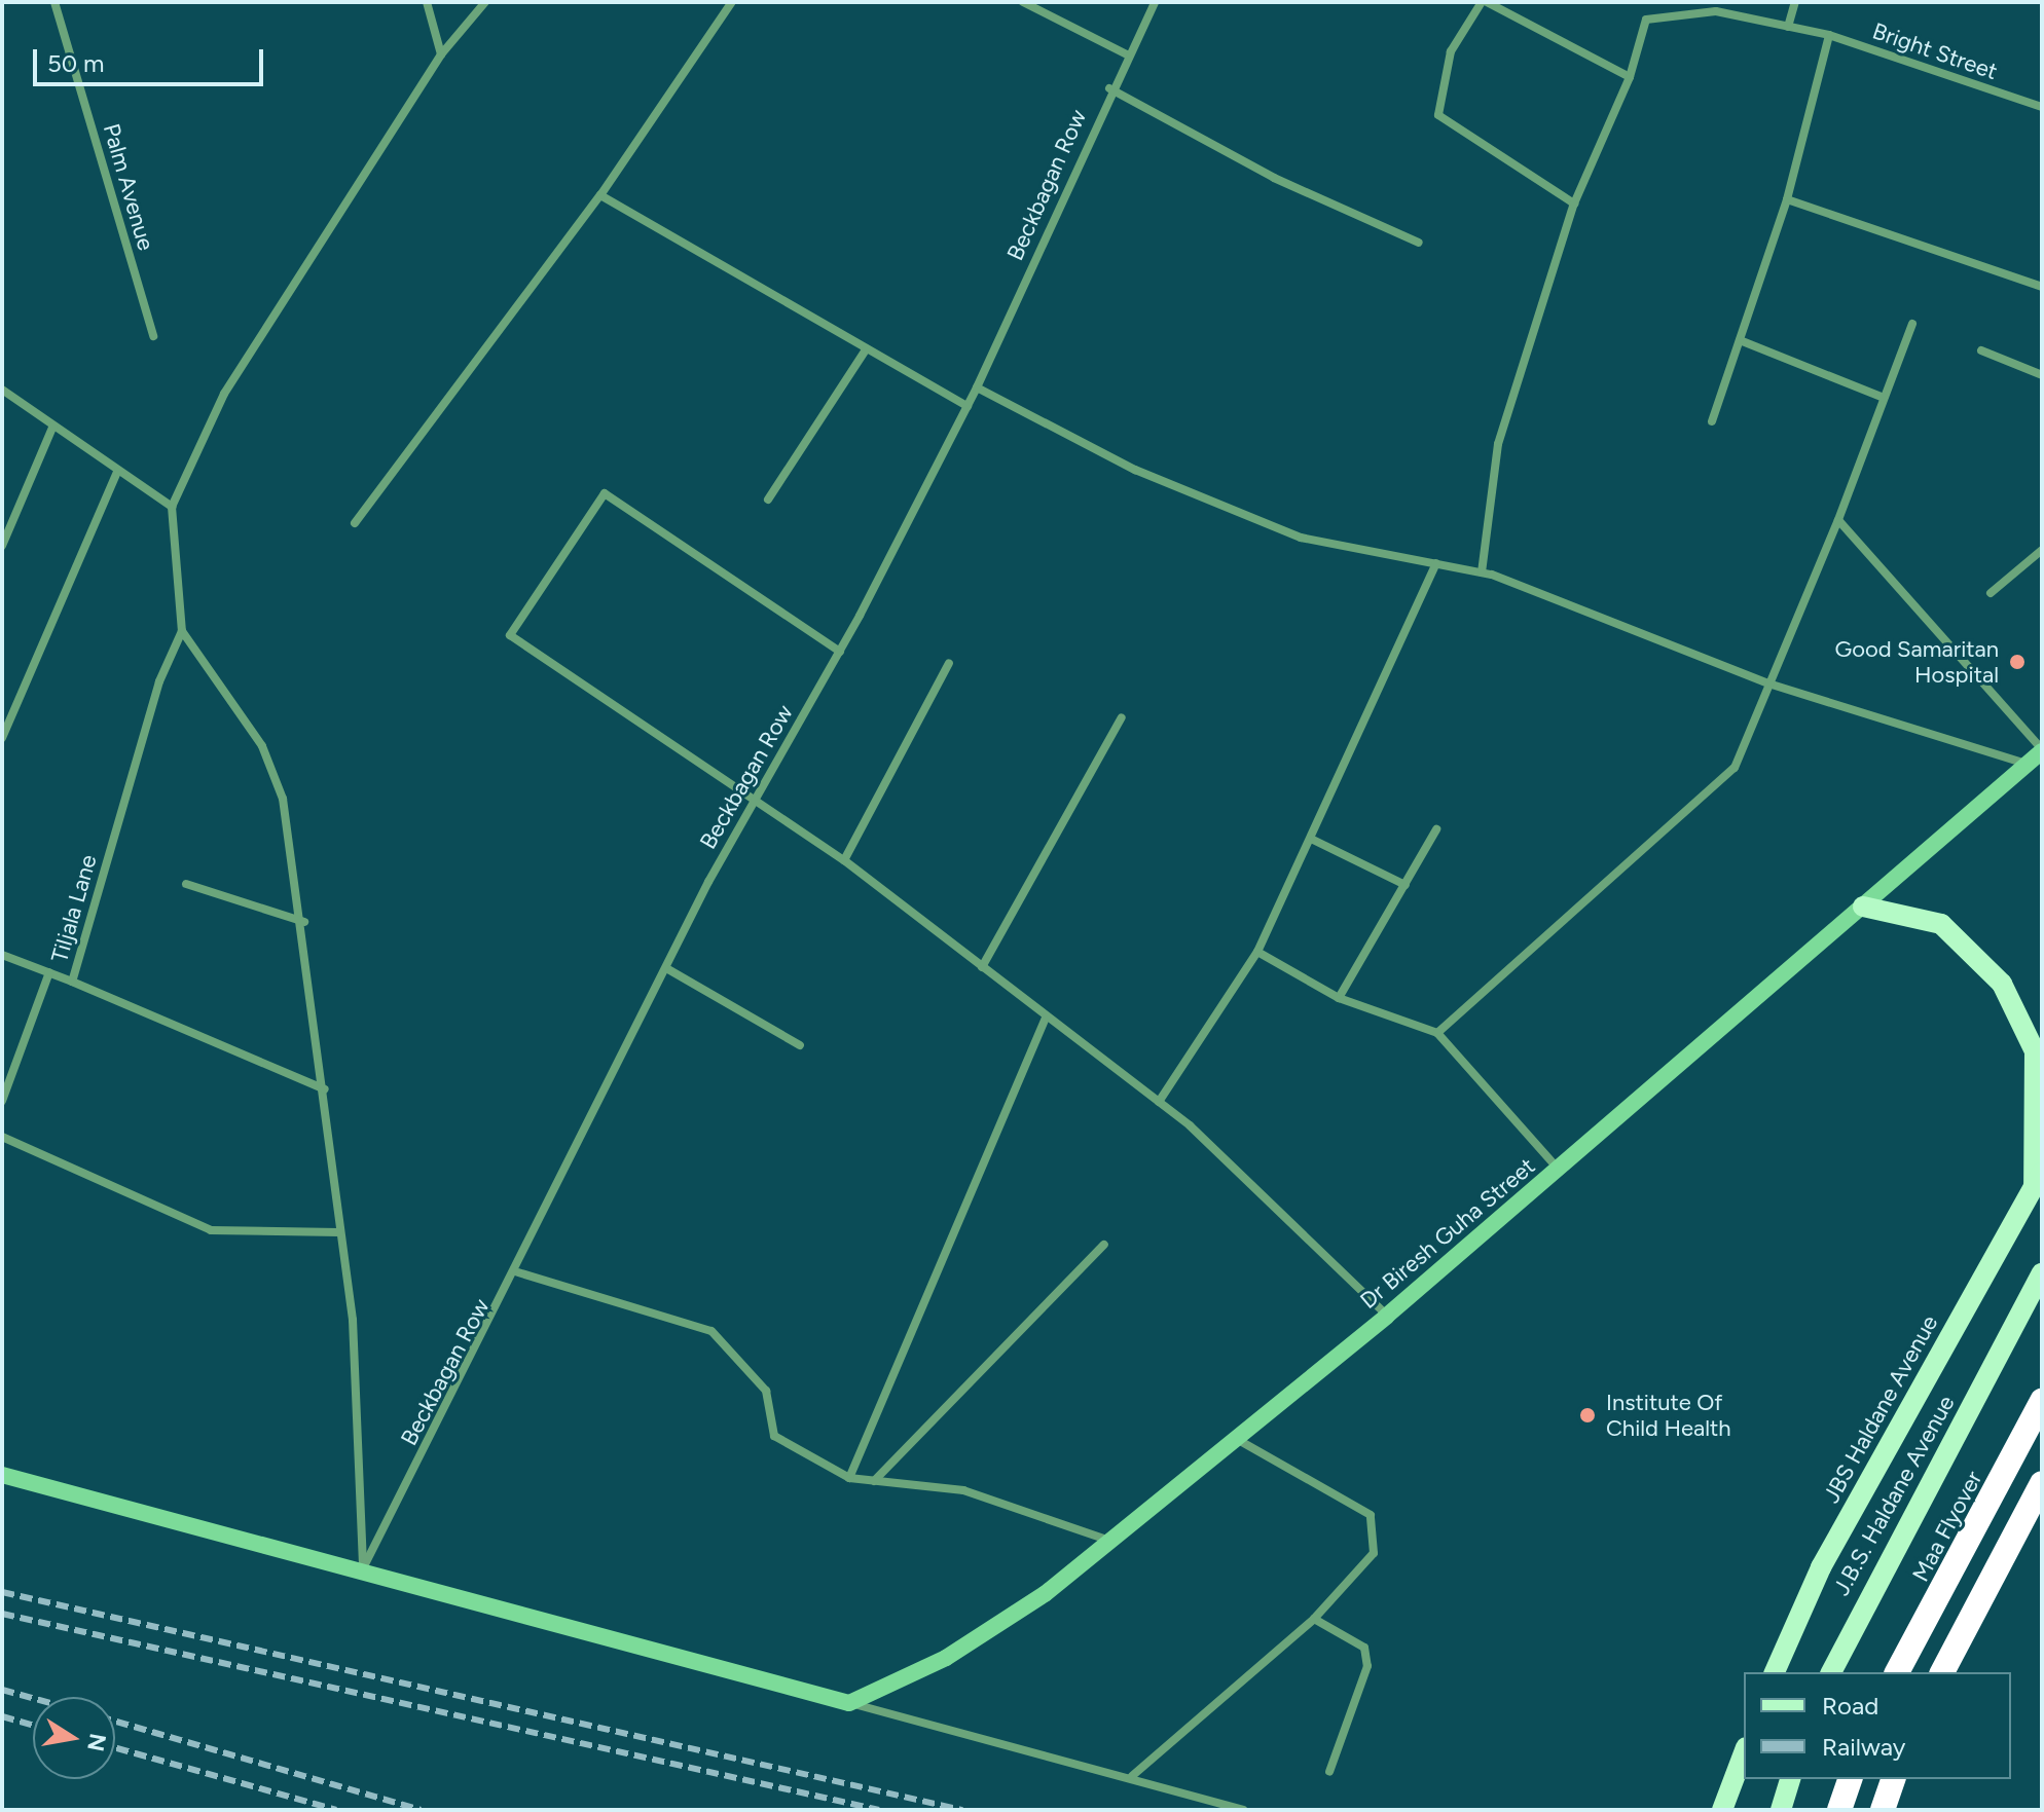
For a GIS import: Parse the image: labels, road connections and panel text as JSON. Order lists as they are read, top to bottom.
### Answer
{
  "streets": {
    "highway": ["Maa Flyover"],
    "main road": ["Dr Biresh Guha Street", "JBS Haldane Avenue", "J.B.S. Haldane Avenue"],
    "street": [
      "Bright Street",
      "Beckbagan Row",
      "Palm Avenue",
      "Tiljala Lane"
    ]
  },
  "places": ["Good Samaritan Hospital", "Institute Of Child Health"],
  "legend": ["Road", "Railway"],
  "scale_bar": "50 m",
  "north": "right"
}
